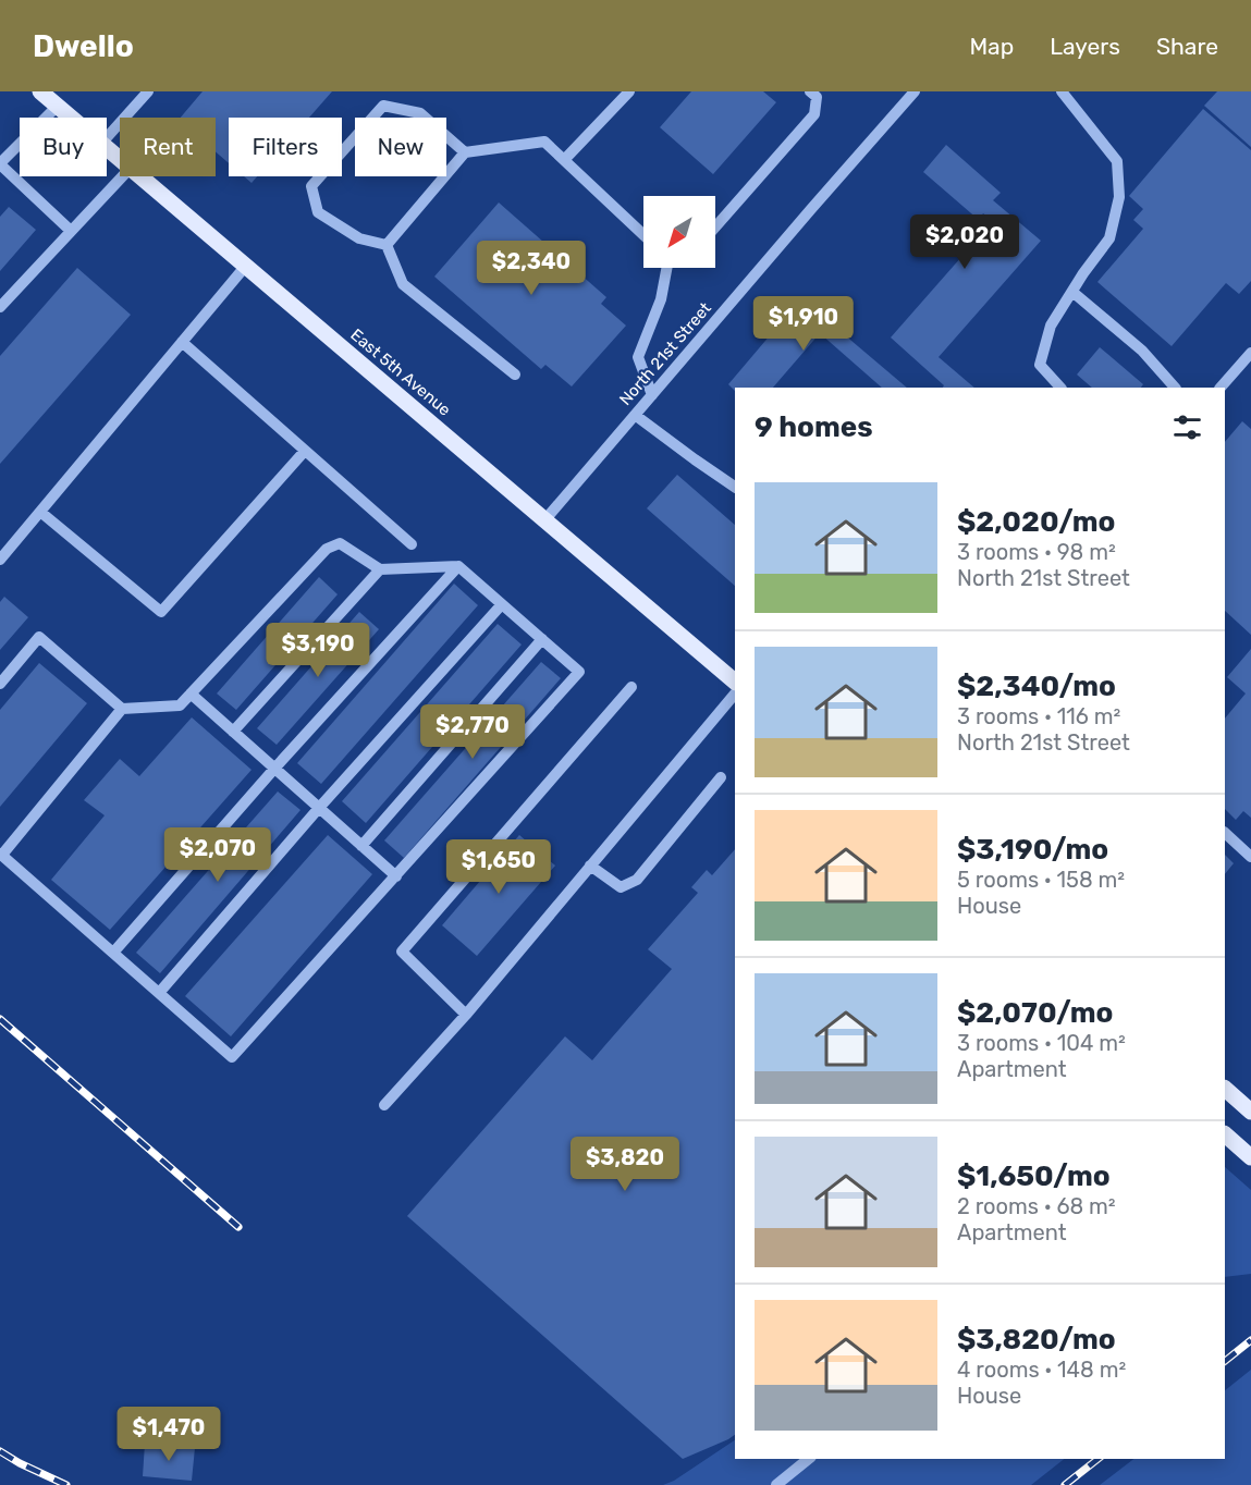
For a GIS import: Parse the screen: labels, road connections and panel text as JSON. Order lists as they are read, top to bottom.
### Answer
{
  "streets": {
    "main road": ["East 5th Avenue"],
    "street": ["North 21st Street"]
  },
  "crossings": [
    ["North 21st Street", "East 5th Avenue"]
  ],
  "north": "bottom left",
  "page": {
    "header": "Dwello",
    "nav": ["Map", "Layers", "Share"],
    "chip": [
      "Buy",
      "Rent",
      "Filters",
      "New"
    ],
    "price": [
      "$2,020",
      "$2,340",
      "$1,910",
      "$3,190",
      "$2,770",
      "$2,070",
      "$1,650",
      "$3,820",
      "$1,470"
    ],
    "heading": "9 homes",
    "list": [
      {
        "name": "$2,020/mo",
        "note": "3 rooms · 98 m² · North 21st Street"
      },
      {
        "name": "$2,340/mo",
        "note": "3 rooms · 116 m² · North 21st Street"
      },
      {
        "name": "$3,190/mo",
        "note": "5 rooms · 158 m² · House"
      },
      {
        "name": "$2,070/mo",
        "note": "3 rooms · 104 m² · Apartment"
      },
      {
        "name": "$1,650/mo",
        "note": "2 rooms · 68 m² · Apartment"
      },
      {
        "name": "$3,820/mo",
        "note": "4 rooms · 148 m² · House"
      }
    ]
  }
}
